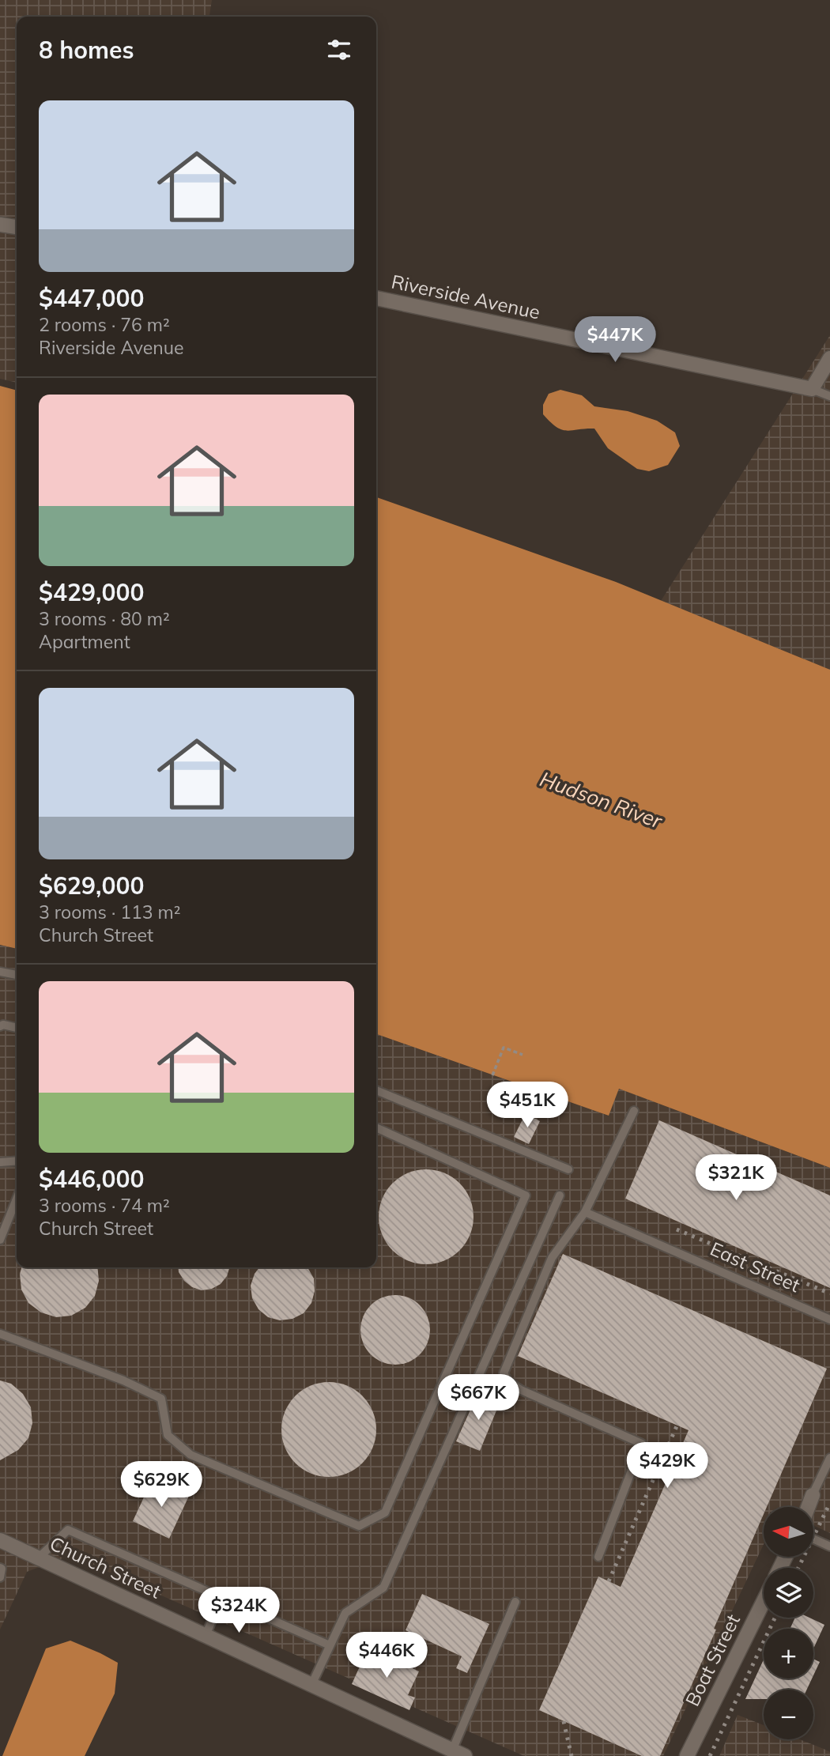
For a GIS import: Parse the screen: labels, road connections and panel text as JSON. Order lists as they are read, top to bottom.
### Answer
{
  "streets": {
    "street": ["Riverside Avenue", "Church Street", "Boat Street"],
    "lane": ["East Street"]
  },
  "water": ["Hudson River"],
  "north": "left",
  "page": {
    "heading": "8 homes",
    "list": [
      {
        "name": "$447,000",
        "note": "2 rooms · 76 m² · Riverside Avenue"
      },
      {
        "name": "$429,000",
        "note": "3 rooms · 80 m² · Apartment"
      },
      {
        "name": "$629,000",
        "note": "3 rooms · 113 m² · Church Street"
      },
      {
        "name": "$446,000",
        "note": "3 rooms · 74 m² · Church Street"
      }
    ],
    "price": [
      "$447K",
      "$451K",
      "$321K",
      "$667K",
      "$429K",
      "$629K",
      "$324K",
      "$446K"
    ],
    "map_buttons": ["+", "−"]
  }
}
